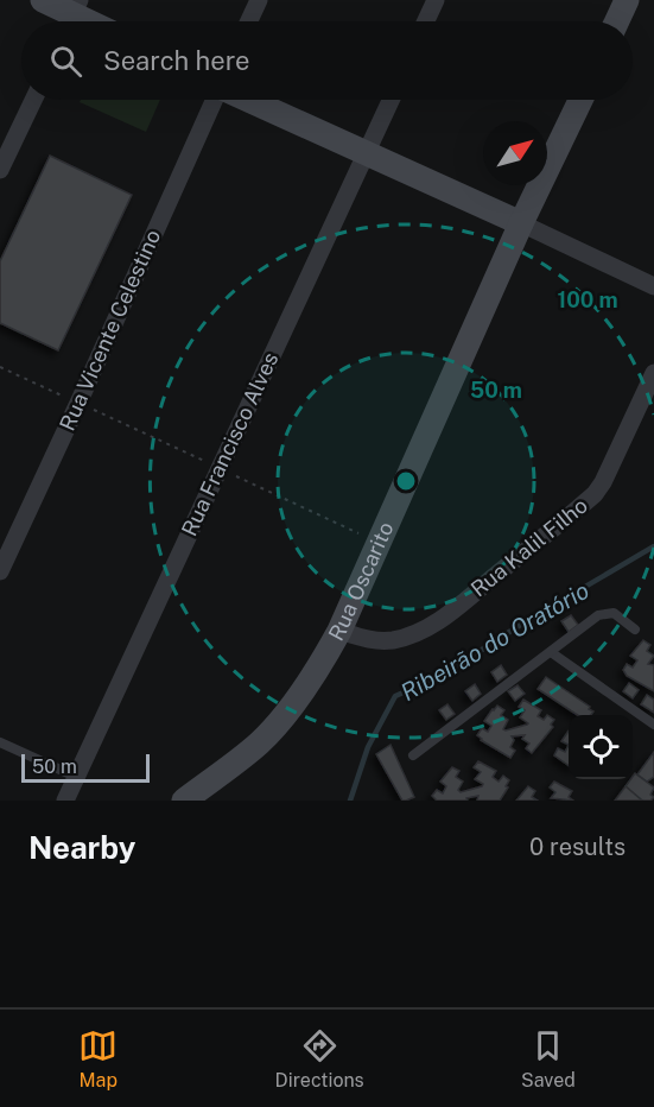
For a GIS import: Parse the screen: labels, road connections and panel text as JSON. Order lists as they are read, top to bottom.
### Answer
{
  "streets": {
    "main road": ["Rua Oscarito"],
    "street": ["Rua Vicente Celestino", "Rua Francisco Alves", "Rua Kalil Filho"]
  },
  "crossings": [
    ["Rua Kalil Filho", "Rua Oscarito"]
  ],
  "water": ["Ribeirão do Oratório"],
  "scale_bar": "50 m",
  "north": "top right",
  "page": {
    "search": "Search here",
    "scale": "50 m",
    "heading": ["Nearby", "0 results"],
    "nav": ["Map", "Directions", "Saved"]
  },
  "rings": ["100 m", "50 m"]
}
